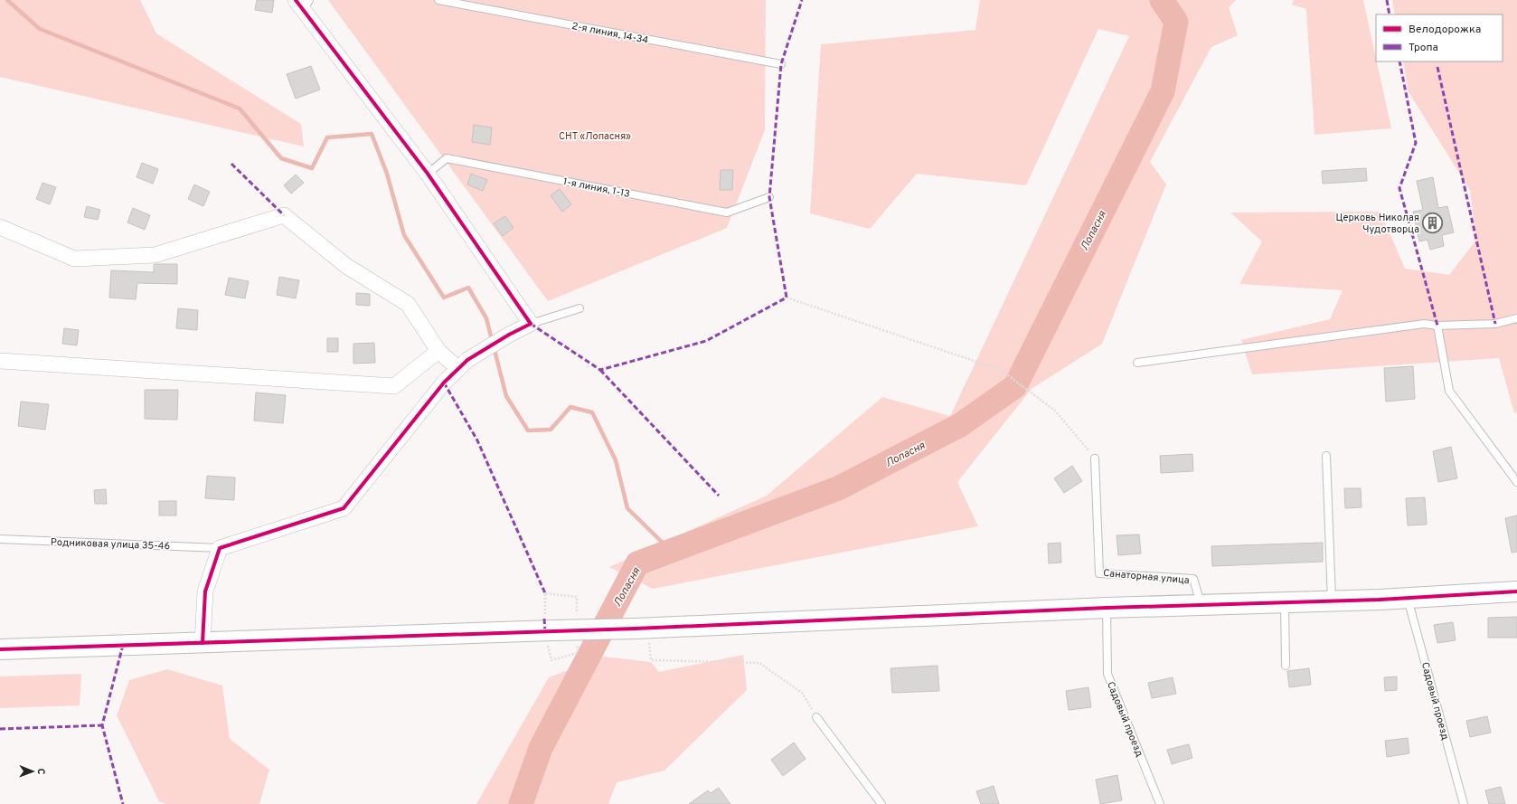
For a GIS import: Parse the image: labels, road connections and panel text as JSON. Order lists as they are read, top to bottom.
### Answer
{
  "streets": {
    "lane": [
      "2-я линия, 14-34",
      "1-я линия, 1-13",
      "Родниковая улица 35-46",
      "Санаторная улица",
      "Садовый проезд"
    ]
  },
  "water": ["Лопасня"],
  "parks": ["СНТ «Лопасня»"],
  "places": {
    "building": ["Церковь Николая Чудотворца"]
  },
  "legend": ["Велодорожка", "Тропа"],
  "north": "right"
}
